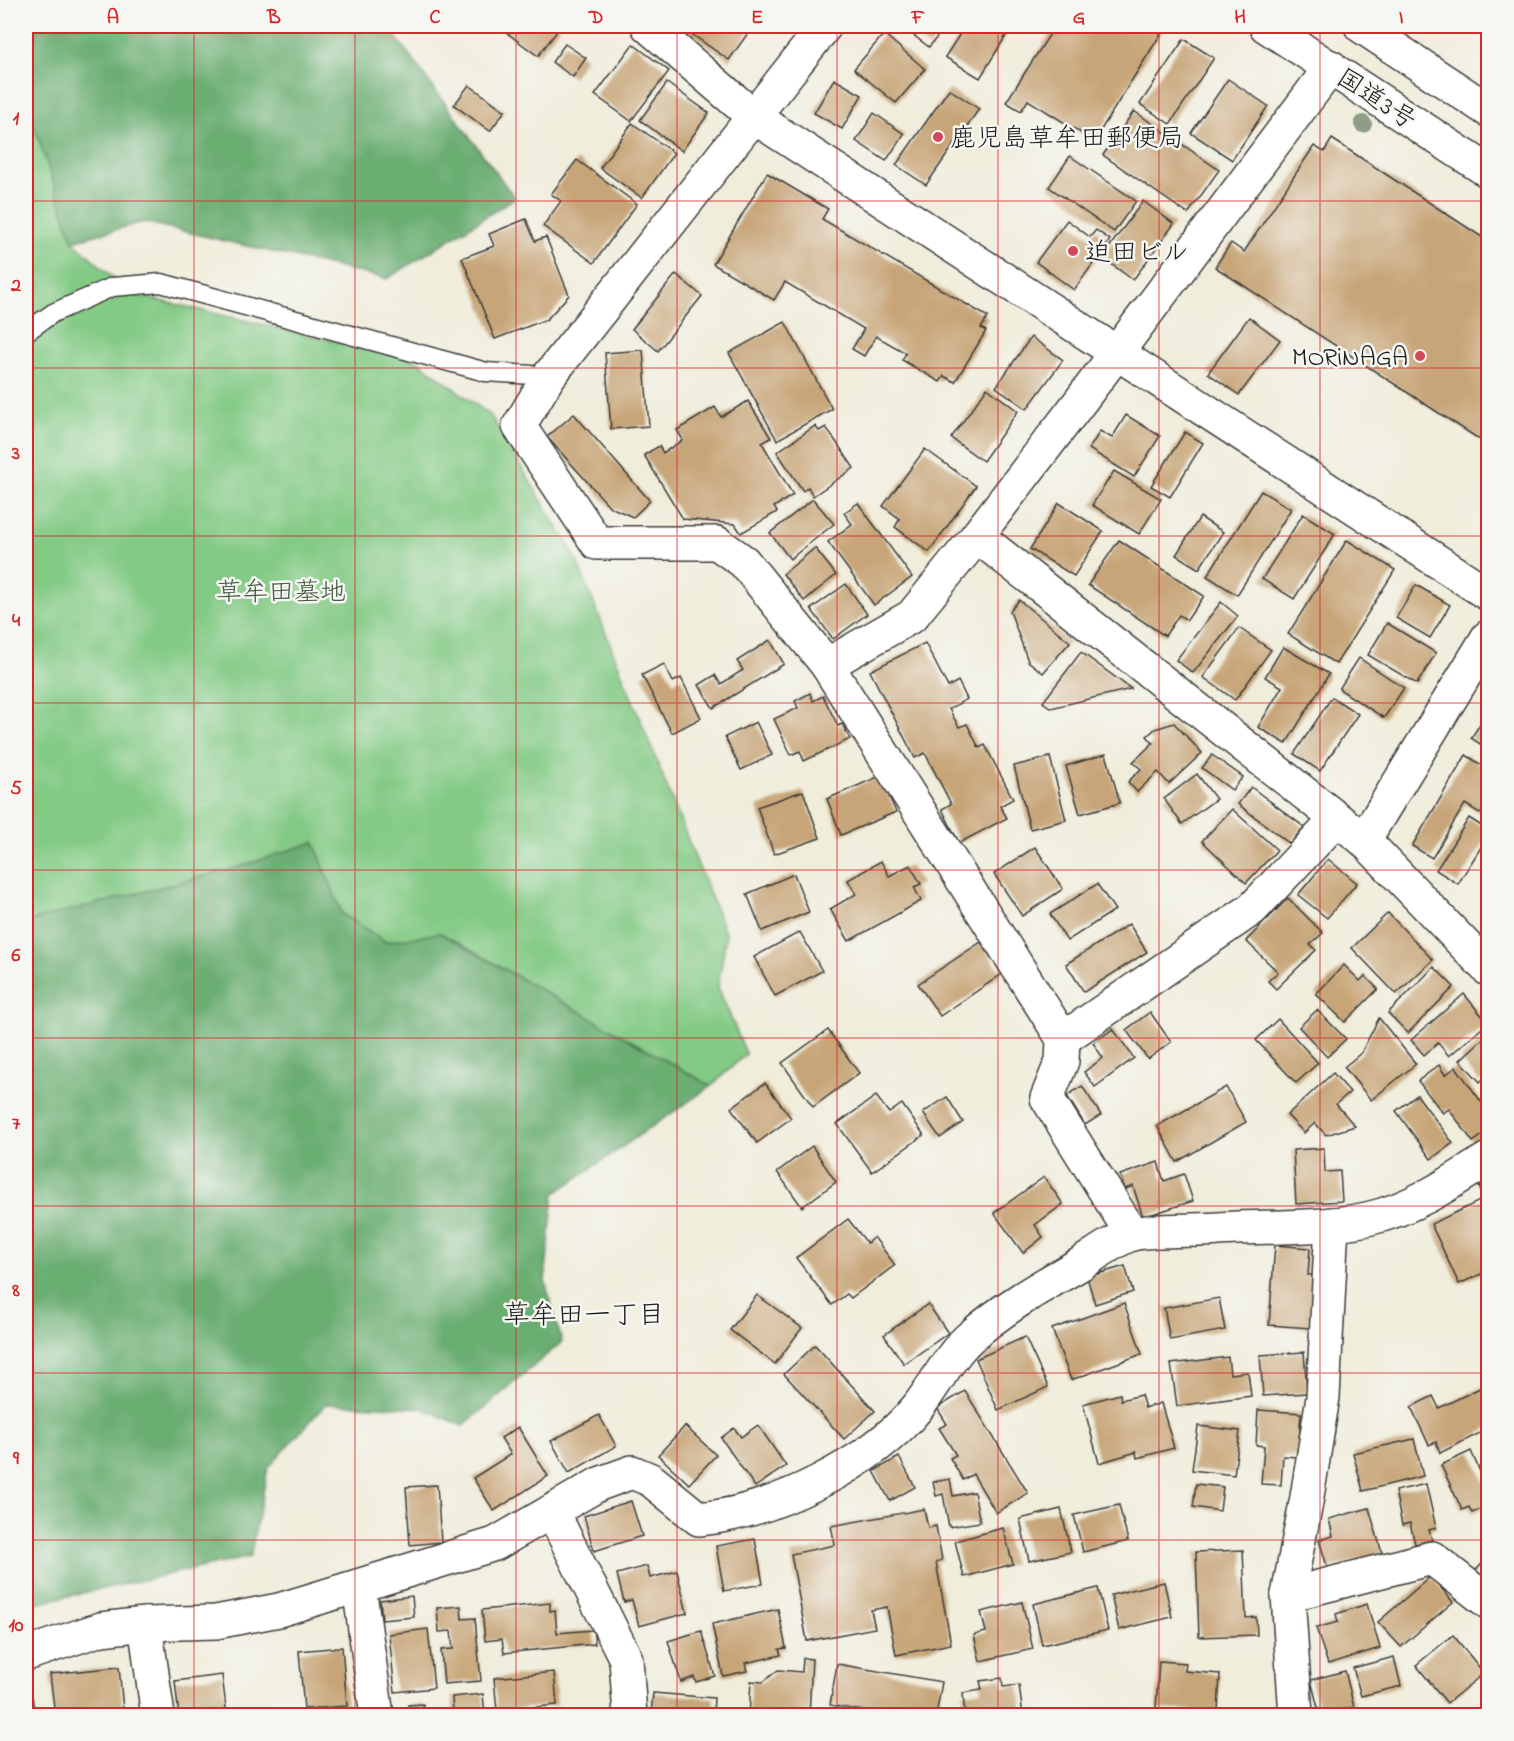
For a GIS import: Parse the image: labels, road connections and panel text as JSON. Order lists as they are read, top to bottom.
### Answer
{
  "streets": {
    "main road": ["国道3号"]
  },
  "districts": ["草牟田一丁目"],
  "parks": ["草牟田墓地"],
  "places": ["鹿児島草牟田郵便局", "迫田ビル", "MORiNAGA"],
  "grid": {
    "columns": [
      "A",
      "B",
      "C",
      "D",
      "E",
      "F",
      "G",
      "H",
      "I"
    ],
    "rows": [
      "1",
      "2",
      "3",
      "4",
      "5",
      "6",
      "7",
      "8",
      "9",
      "10"
    ]
  }
}
